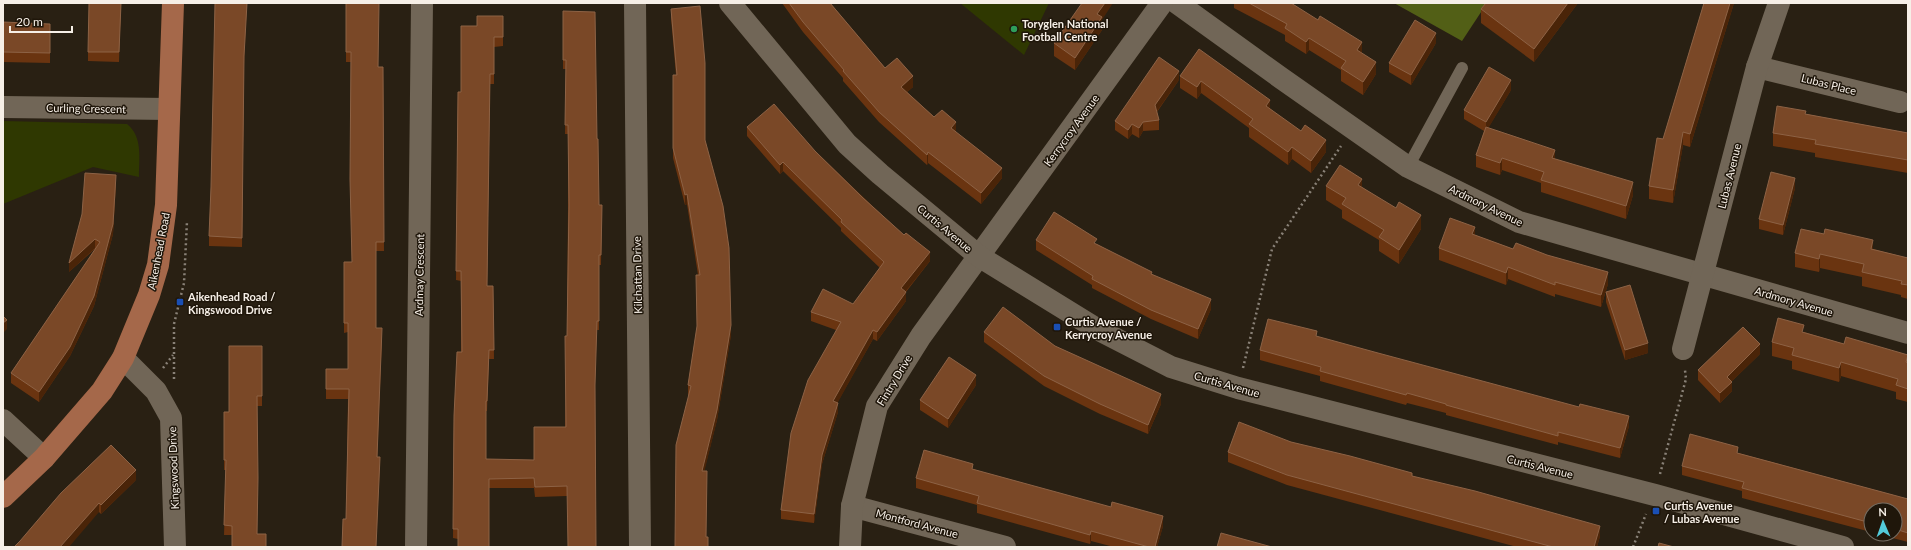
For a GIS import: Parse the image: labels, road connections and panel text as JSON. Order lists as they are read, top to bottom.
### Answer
{
  "streets": {
    "main road": ["Aikenhead Road"],
    "street": [
      "Lubas Place",
      "Curling Crescent",
      "Kerrycroy Avenue",
      "Lubas Avenue",
      "Ardmory Avenue",
      "Curtis Avenue",
      "Ardmay Crescent",
      "Kilchattan Drive",
      "Fintry Drive",
      "Kingswood Drive",
      "Montford Avenue"
    ]
  },
  "crossings": [
    ["Lubas Place", "Lubas Avenue"],
    ["Curling Crescent", "Aikenhead Road"],
    ["Kerrycroy Avenue", "Curtis Avenue"],
    ["Kerrycroy Avenue", "Fintry Drive"],
    ["Lubas Avenue", "Ardmory Avenue"],
    ["Curtis Avenue", "Fintry Drive"],
    ["Aikenhead Road", "Kingswood Drive"],
    ["Fintry Drive", "Montford Avenue"]
  ],
  "places": {
    "other": ["Toryglen National Football Centre"],
    "transit": ["Aikenhead Road / Kingswood Drive", "Curtis Avenue / Kerrycroy Avenue", "Curtis Avenue / Lubas Avenue"]
  },
  "scale_bar": "20 m",
  "north": "top"
}
